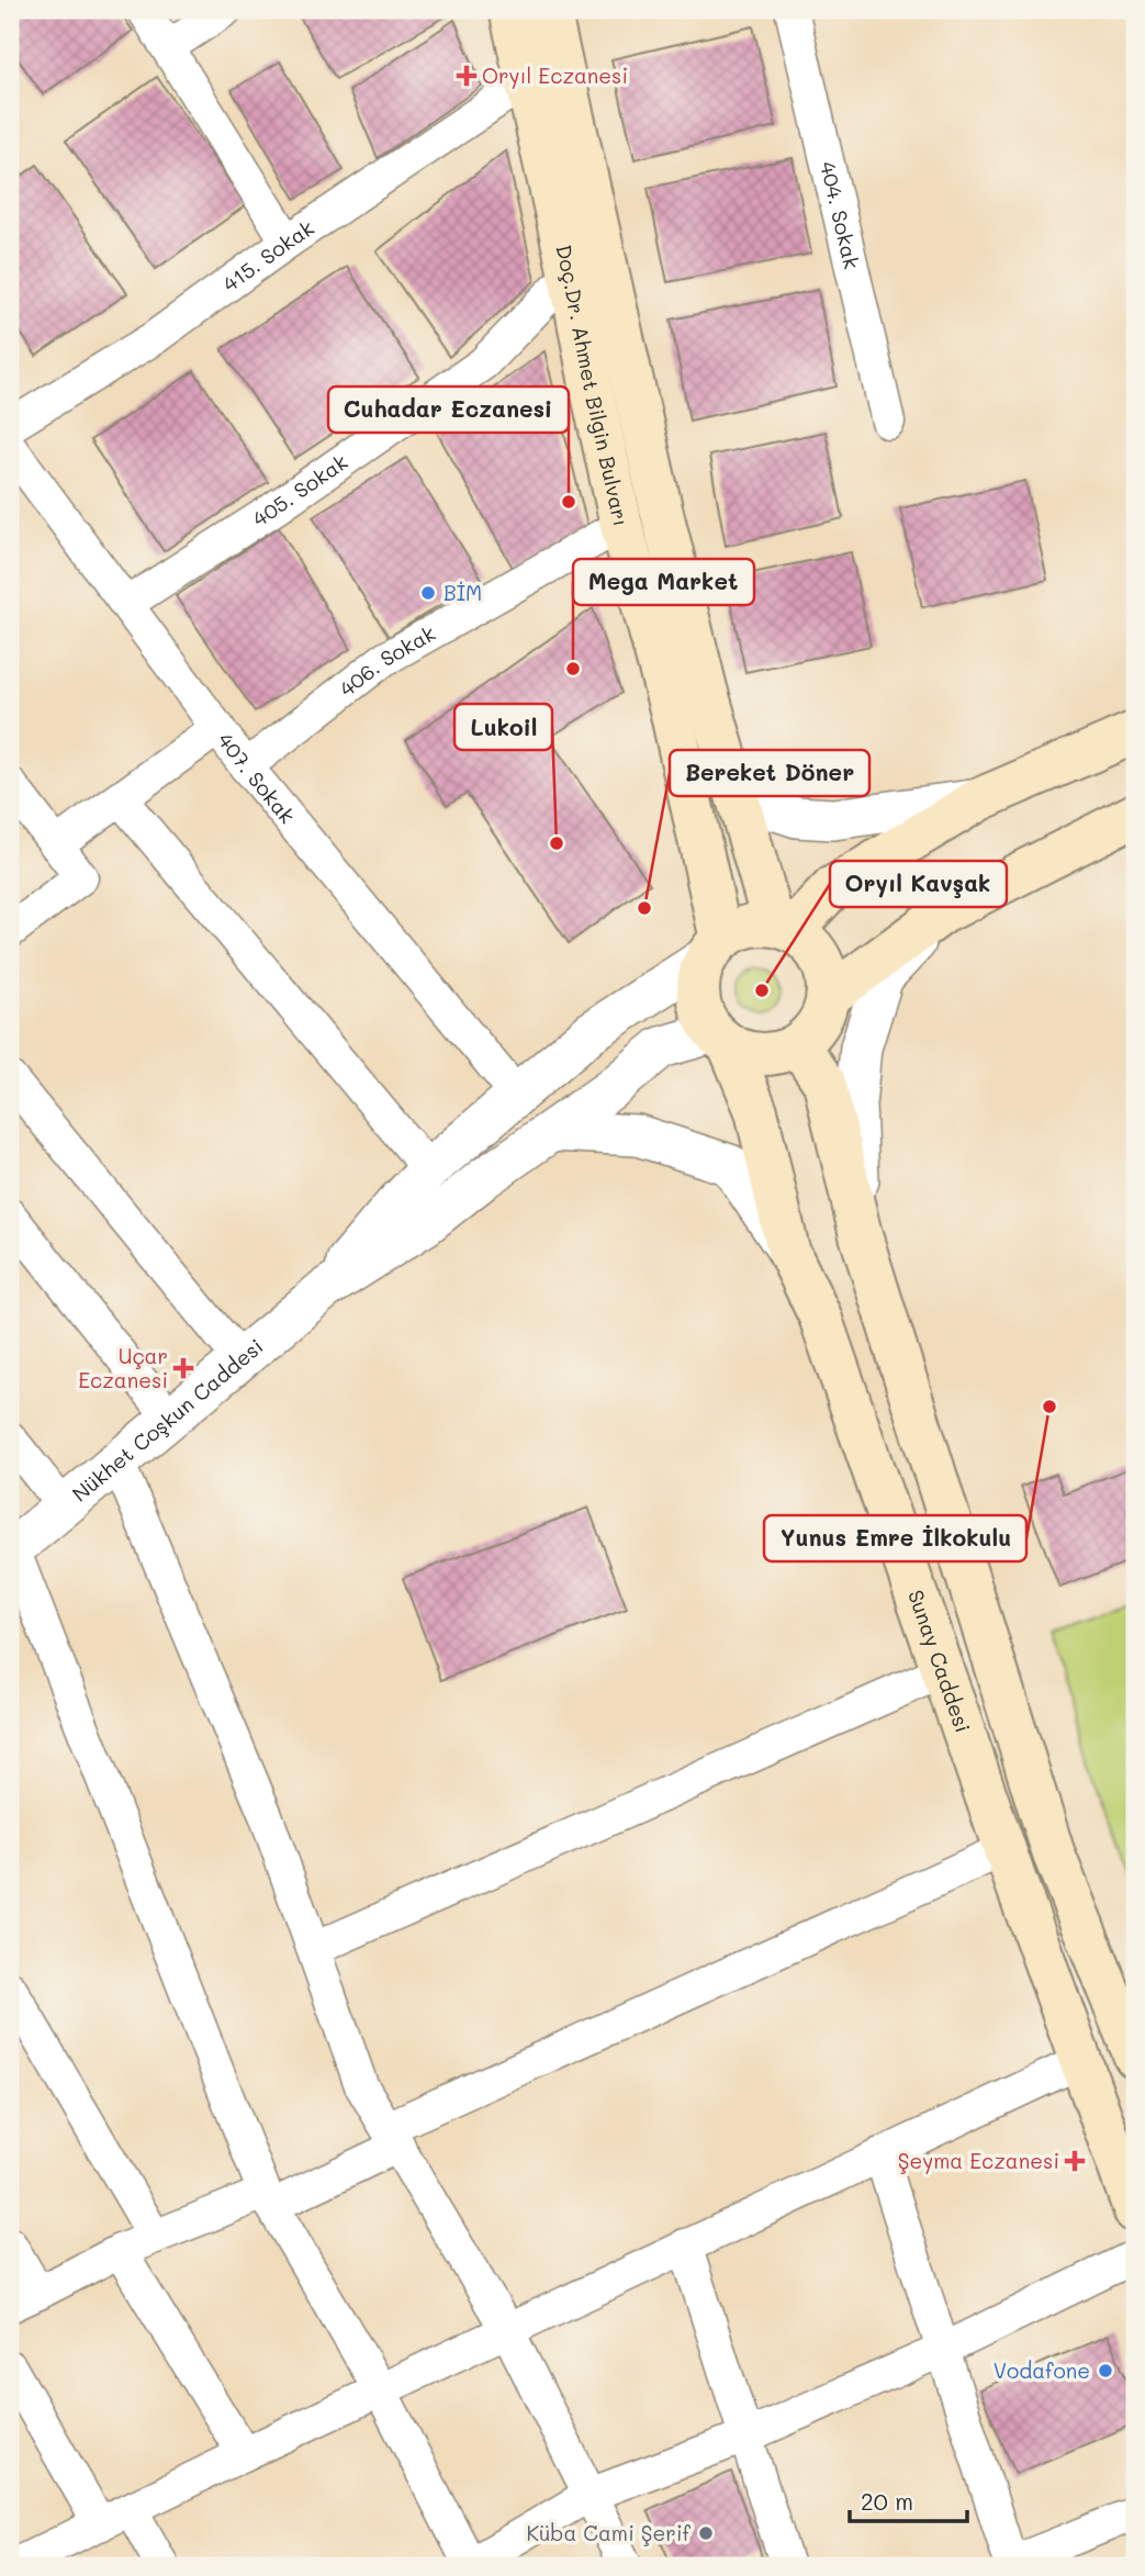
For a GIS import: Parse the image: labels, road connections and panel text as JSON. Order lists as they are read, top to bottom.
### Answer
{
  "streets": {
    "main road": ["Doç.Dr. Ahmet Bilgin Bulvarı", "Sunay Caddesi"],
    "street": [
      "404. Sokak",
      "415. Sokak",
      "405. Sokak",
      "406. Sokak",
      "407. Sokak",
      "Nükhet Coşkun Caddesi"
    ]
  },
  "crossings": [
    ["415. Sokak", "Doç.Dr. Ahmet Bilgin Bulvarı"],
    ["Doç.Dr. Ahmet Bilgin Bulvarı", "405. Sokak"],
    ["Doç.Dr. Ahmet Bilgin Bulvarı", "406. Sokak"],
    ["405. Sokak", "407. Sokak"],
    ["406. Sokak", "407. Sokak"]
  ],
  "places": {
    "health": ["Oryıl Eczanesi", "Uçar Eczanesi", "Şeyma Eczanesi"],
    "other": [
      "Cuhadar Eczanesi",
      "BİM",
      "Mega Market",
      "Lukoil",
      "Bereket Döner",
      "Oryıl Kavşak",
      "Yunus Emre İlkokulu",
      "Vodafone",
      "Küba Cami Şerif"
    ]
  },
  "scale_bar": "20 m"
}
